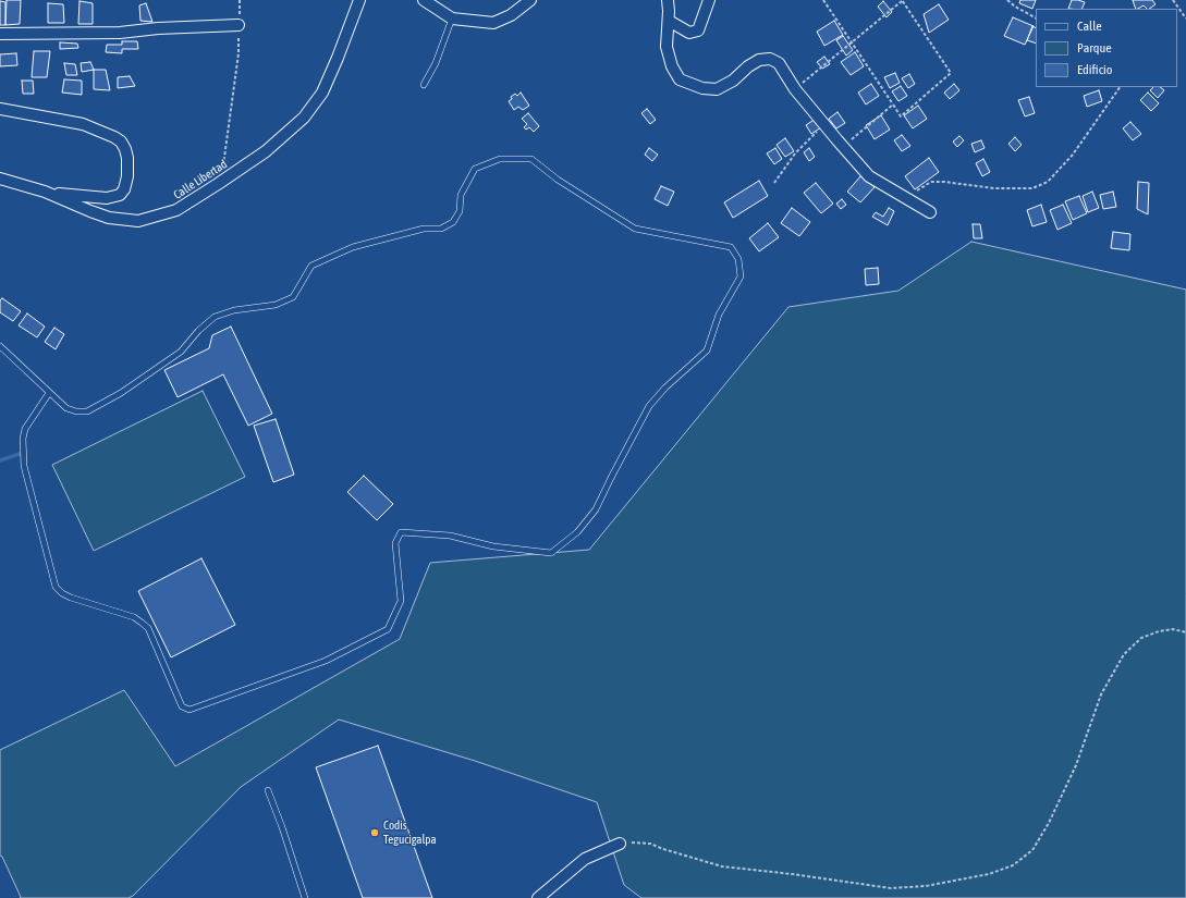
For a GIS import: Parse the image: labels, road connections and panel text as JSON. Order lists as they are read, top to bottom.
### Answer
{
  "streets": {
    "street": ["Calle Libertad"]
  },
  "places": ["Codis Tegucigalpa"],
  "legend": ["Calle", "Parque", "Edificio"]
}
